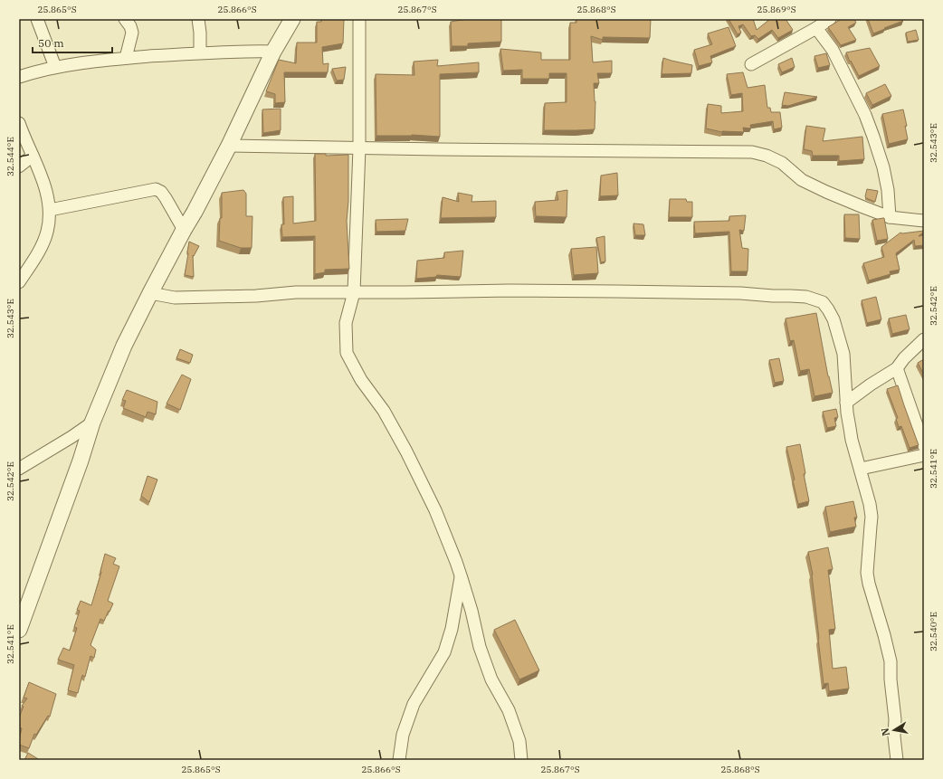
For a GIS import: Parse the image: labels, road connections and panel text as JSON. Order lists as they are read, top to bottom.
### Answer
{
  "scale_bar": "50 m",
  "north": "left",
  "coordinates": [
    "25.865°S",
    "25.866°S",
    "25.867°S",
    "25.868°S",
    "25.869°S",
    "32.543°E",
    "32.544°E",
    "32.542°E",
    "32.541°E",
    "32.540°E"
  ]
}
